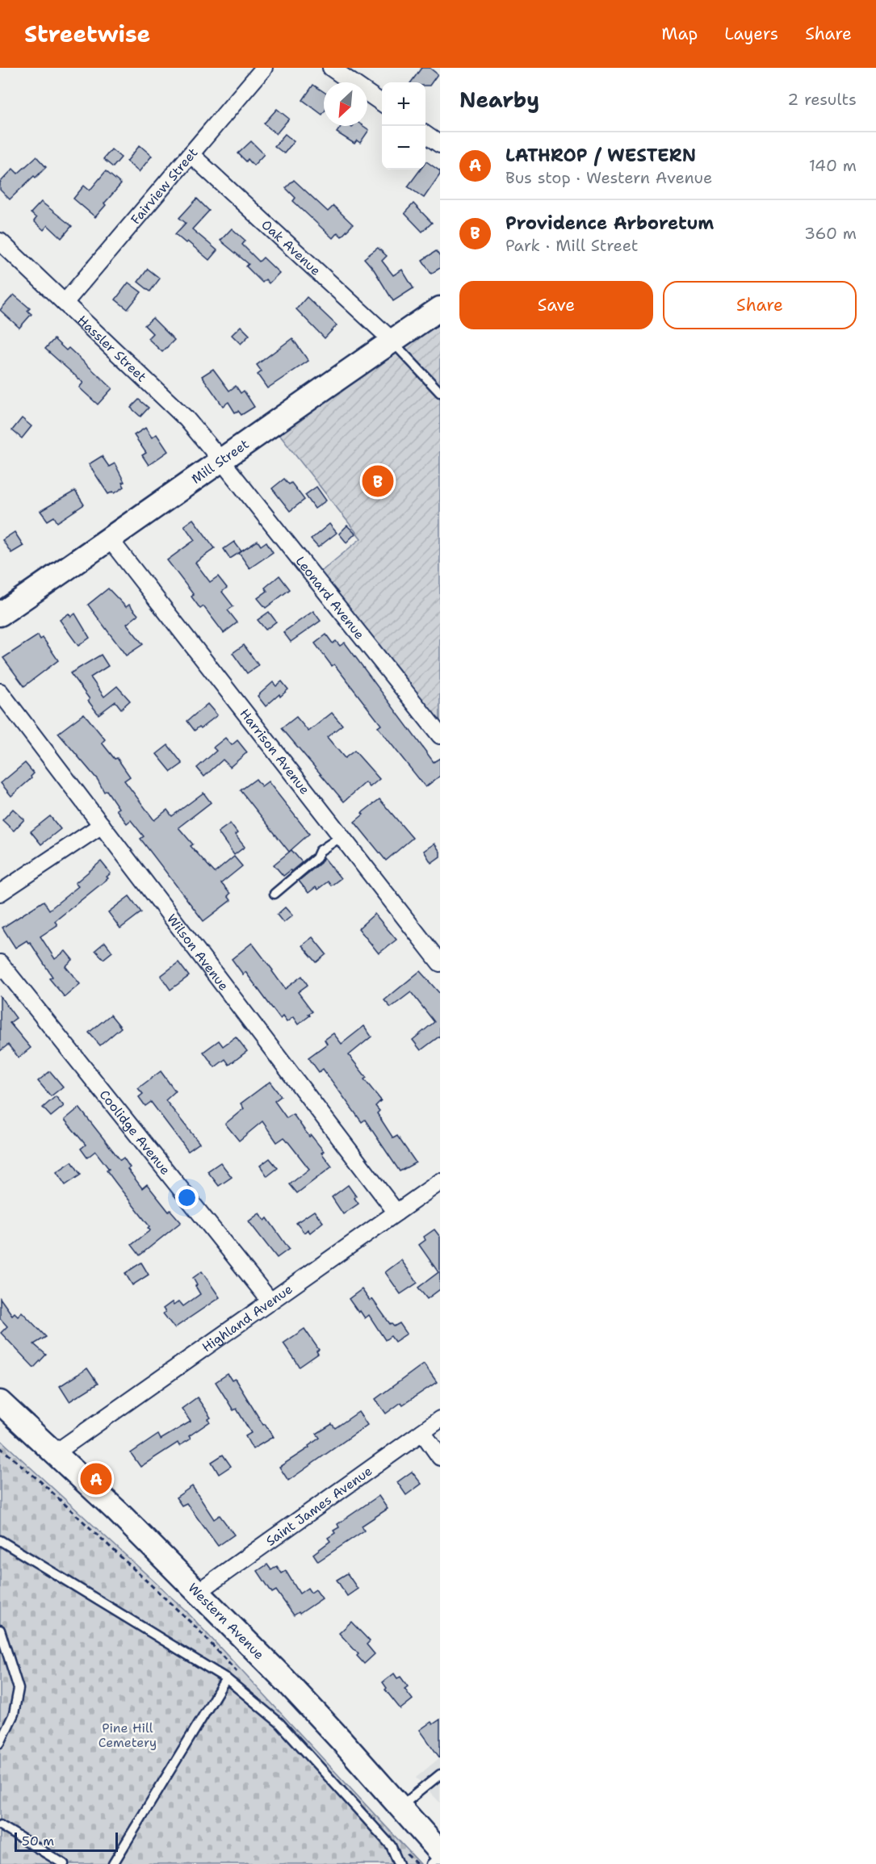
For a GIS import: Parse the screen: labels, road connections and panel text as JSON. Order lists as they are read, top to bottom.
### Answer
{
  "streets": {
    "main road": ["Mill Street", "Western Avenue"],
    "street": [
      "Fairview Street",
      "Oak Avenue",
      "Hassler Street",
      "Leonard Avenue",
      "Harrison Avenue",
      "Wilson Avenue",
      "Coolidge Avenue",
      "Highland Avenue",
      "Saint James Avenue"
    ]
  },
  "crossings": [
    ["Fairview Street", "Oak Avenue"],
    ["Fairview Street", "Hassler Street"],
    ["Oak Avenue", "Mill Street"],
    ["Hassler Street", "Mill Street"],
    ["Hassler Street", "Leonard Avenue"],
    ["Mill Street", "Leonard Avenue"],
    ["Mill Street", "Harrison Avenue"],
    ["Wilson Avenue", "Highland Avenue"],
    ["Coolidge Avenue", "Highland Avenue"],
    ["Highland Avenue", "Western Avenue"],
    ["Saint James Avenue", "Western Avenue"]
  ],
  "parks": ["Pine Hill Cemetery"],
  "scale_bar": "50 m",
  "north": "bottom left",
  "page": {
    "header": "Streetwise",
    "nav": ["Map", "Layers", "Share"],
    "heading": ["Nearby", "2 results"],
    "map_buttons": ["+", "−"],
    "list": [
      {
        "mark": "A",
        "name": "LATHROP / WESTERN",
        "note": "Bus stop · Western Avenue",
        "value": "140 m"
      },
      {
        "mark": "B",
        "name": "Providence Arboretum",
        "note": "Park · Mill Street",
        "value": "360 m"
      }
    ],
    "buttons": ["Save", "Share"],
    "pins": ["B", "A"],
    "scale": "50 m"
  }
}
